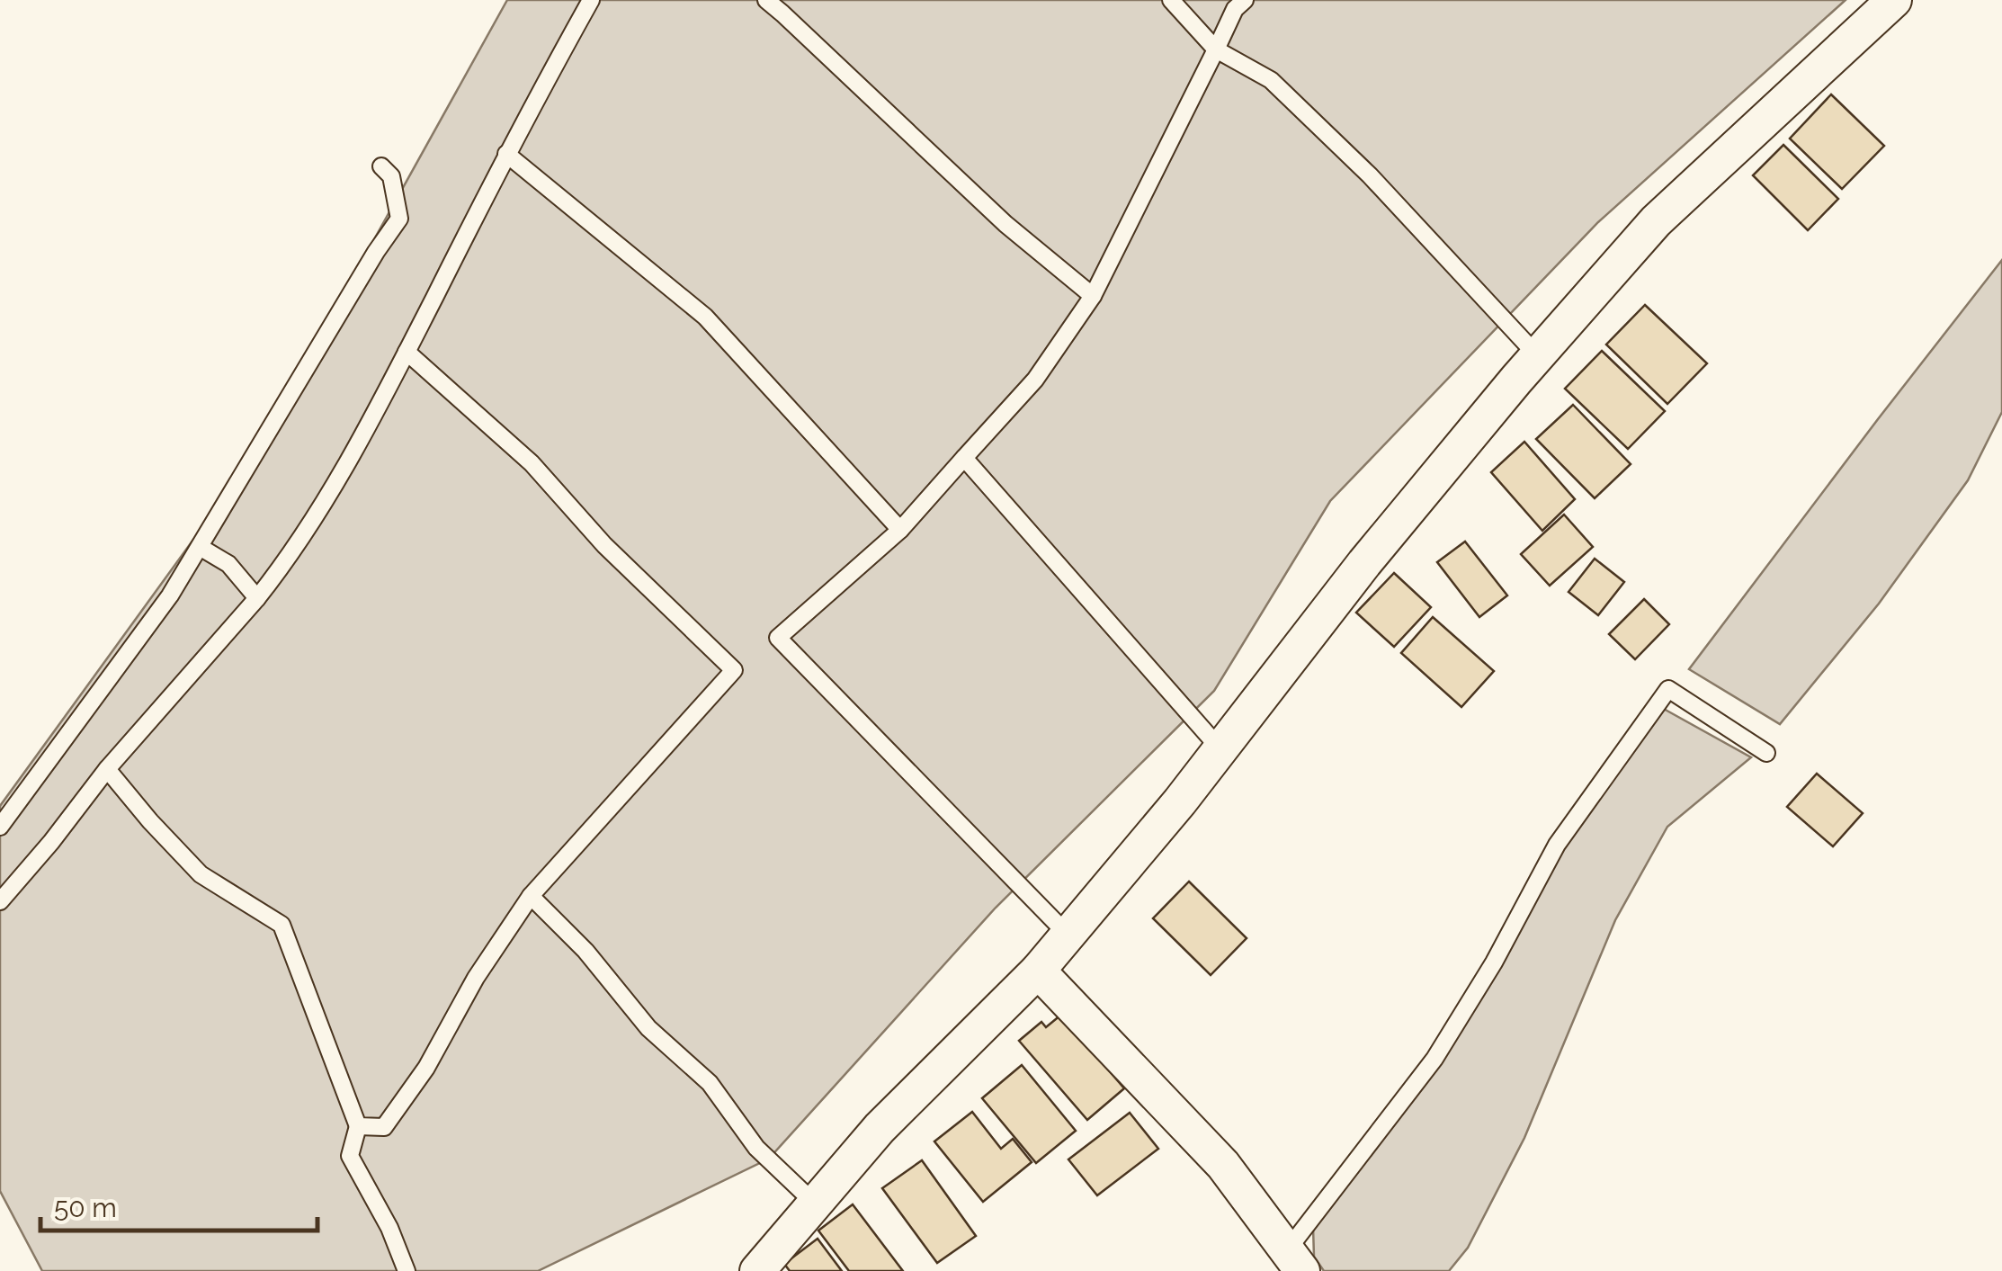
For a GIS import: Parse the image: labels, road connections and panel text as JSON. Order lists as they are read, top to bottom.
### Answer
{
  "scale_bar": "50 m"
}
